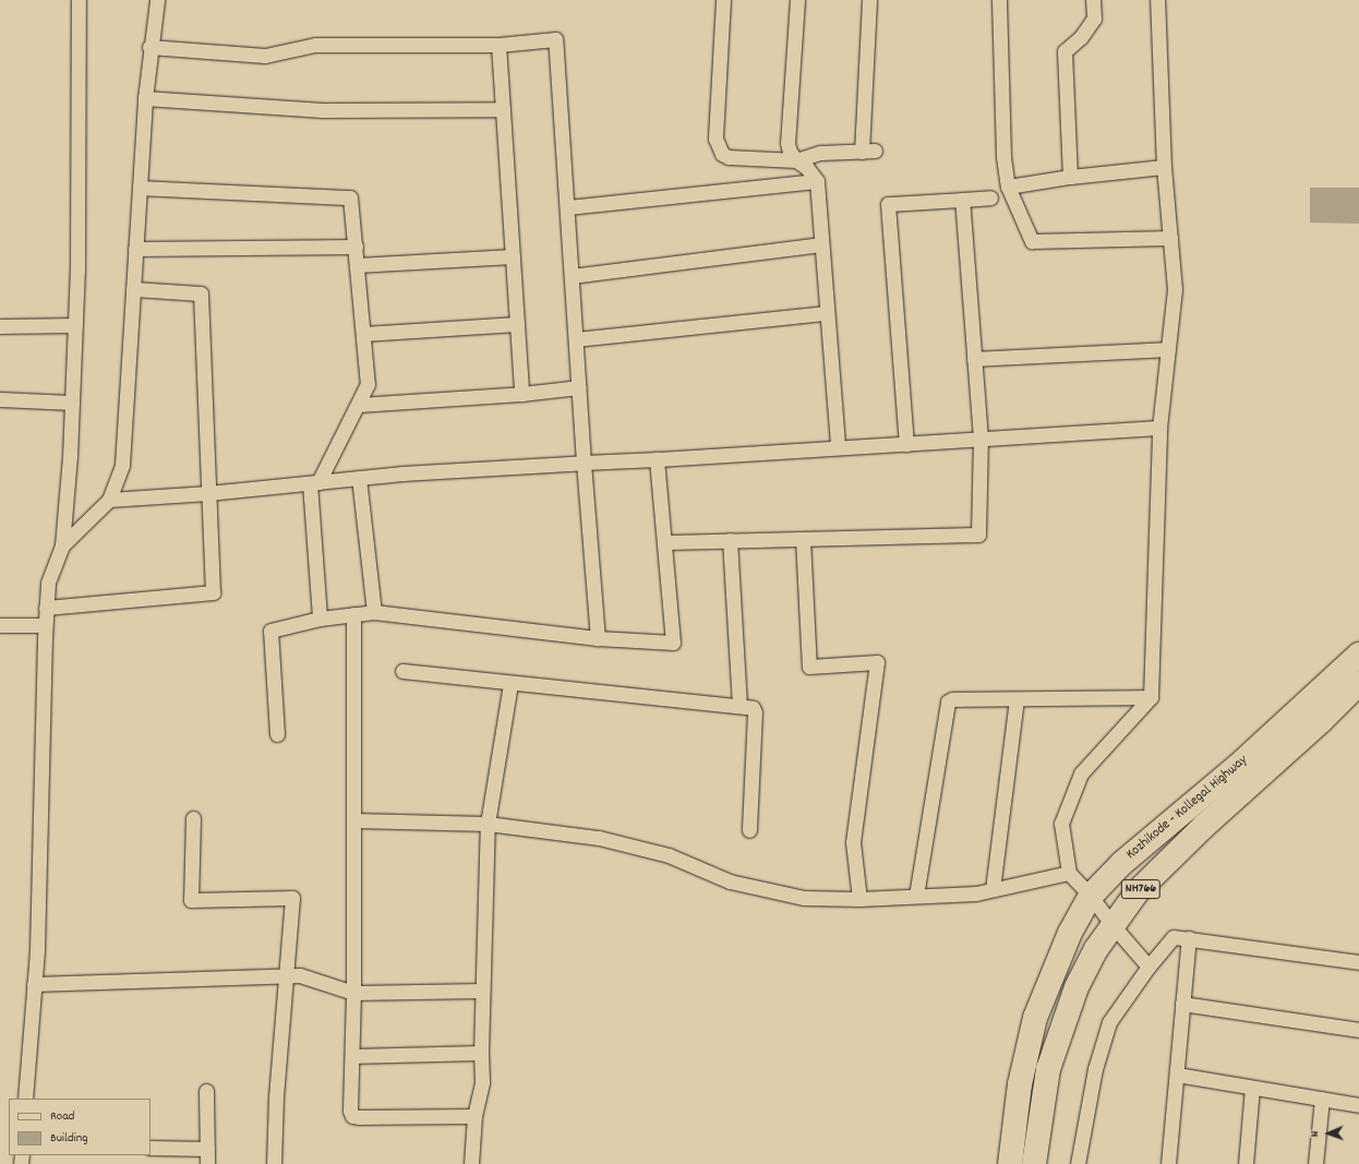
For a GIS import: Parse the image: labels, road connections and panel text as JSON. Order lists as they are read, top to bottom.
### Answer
{
  "streets": {
    "highway": ["Kozhikode - Kollegal Highway", "NH766"]
  },
  "legend": ["Road", "Building"],
  "north": "left"
}
